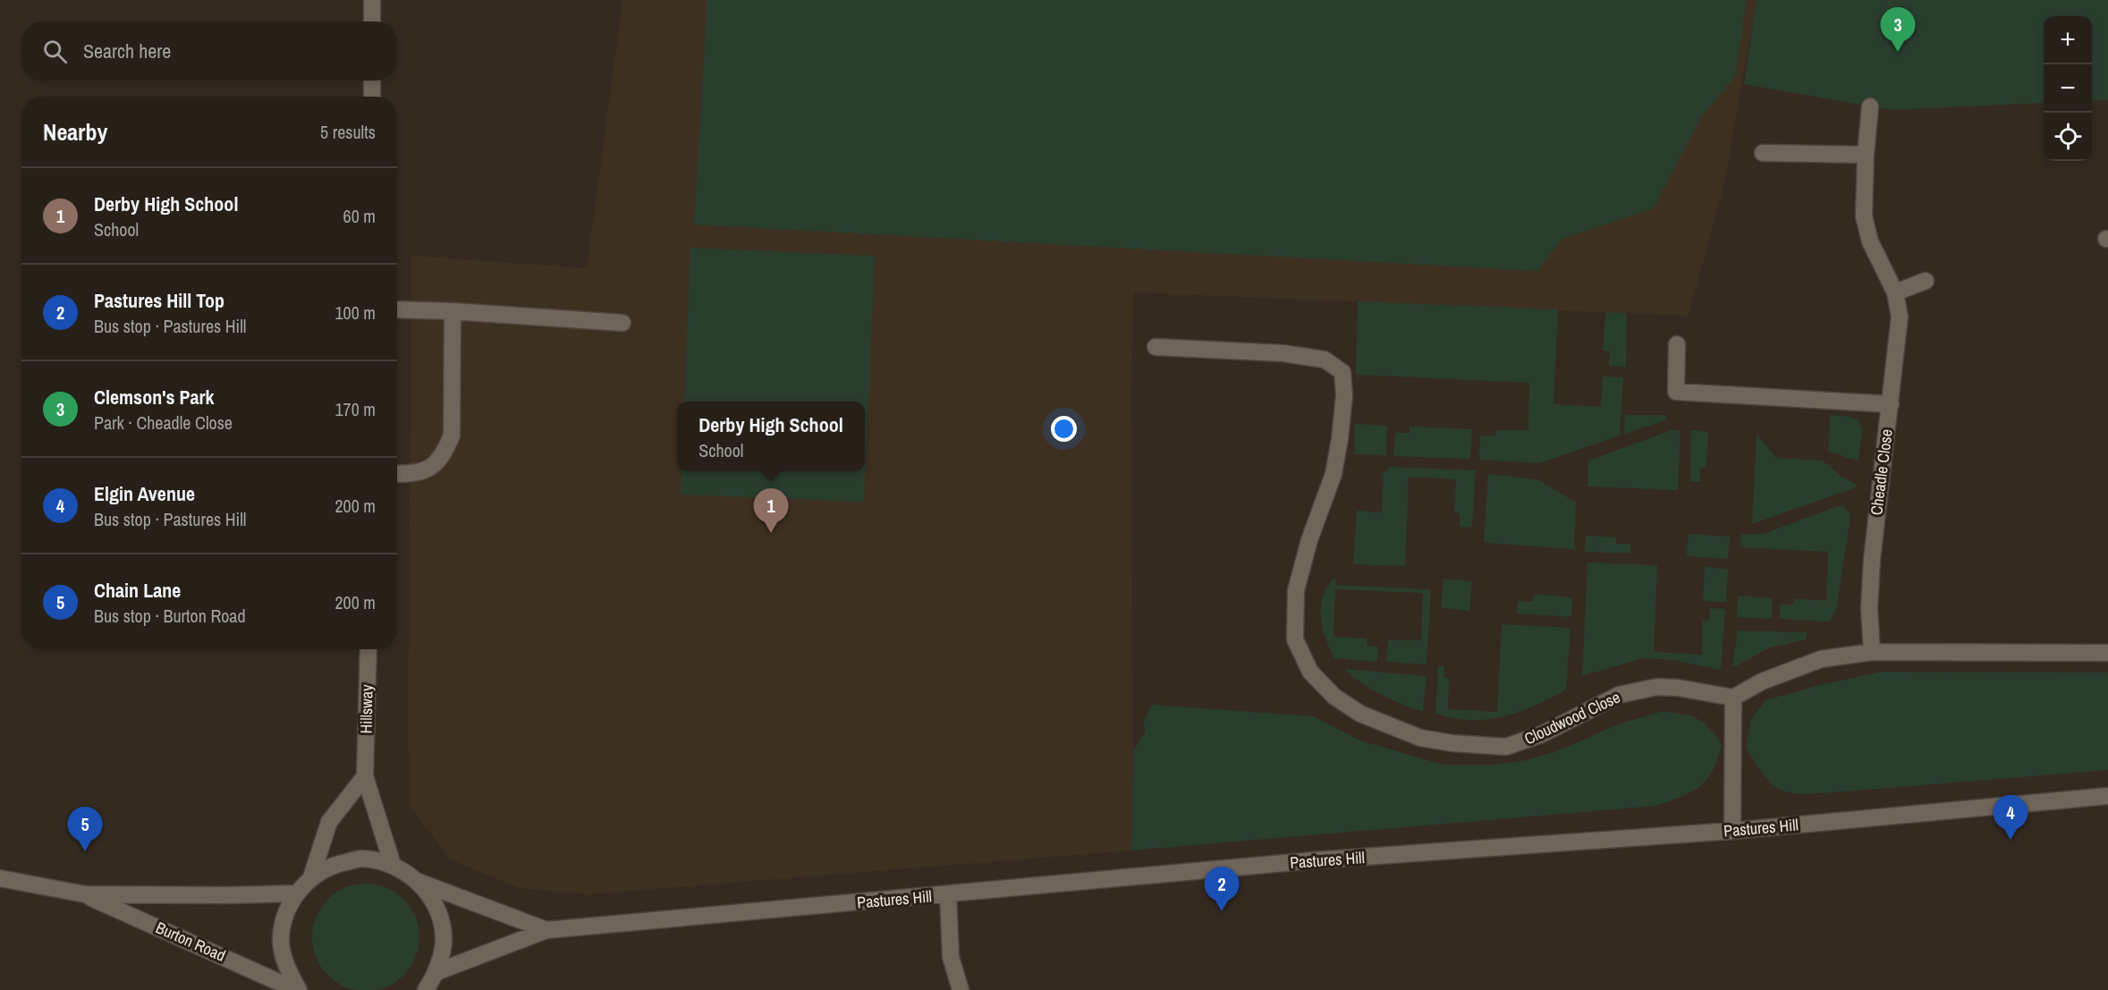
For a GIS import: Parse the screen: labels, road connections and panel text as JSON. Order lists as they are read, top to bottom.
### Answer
{
  "streets": {
    "street": [
      "Cheadle Close",
      "Hillsway",
      "Cloudwood Close",
      "Pastures Hill",
      "Burton Road"
    ]
  },
  "page": {
    "pins": [
      "3",
      "1",
      "4",
      "5",
      "2"
    ],
    "map_buttons": ["+", "−"],
    "search": "Search here",
    "heading": ["Nearby", "5 results"],
    "list": [
      {
        "mark": "1",
        "name": "Derby High School",
        "note": "School",
        "value": "60 m"
      },
      {
        "mark": "2",
        "name": "Pastures Hill Top",
        "note": "Bus stop · Pastures Hill",
        "value": "100 m"
      },
      {
        "mark": "3",
        "name": "Clemson's Park",
        "note": "Park · Cheadle Close",
        "value": "170 m"
      },
      {
        "mark": "4",
        "name": "Elgin Avenue",
        "note": "Bus stop · Pastures Hill",
        "value": "200 m"
      },
      {
        "mark": "5",
        "name": "Chain Lane",
        "note": "Bus stop · Burton Road",
        "value": "200 m"
      }
    ],
    "popup": ["Derby High School", "School"]
  }
}
